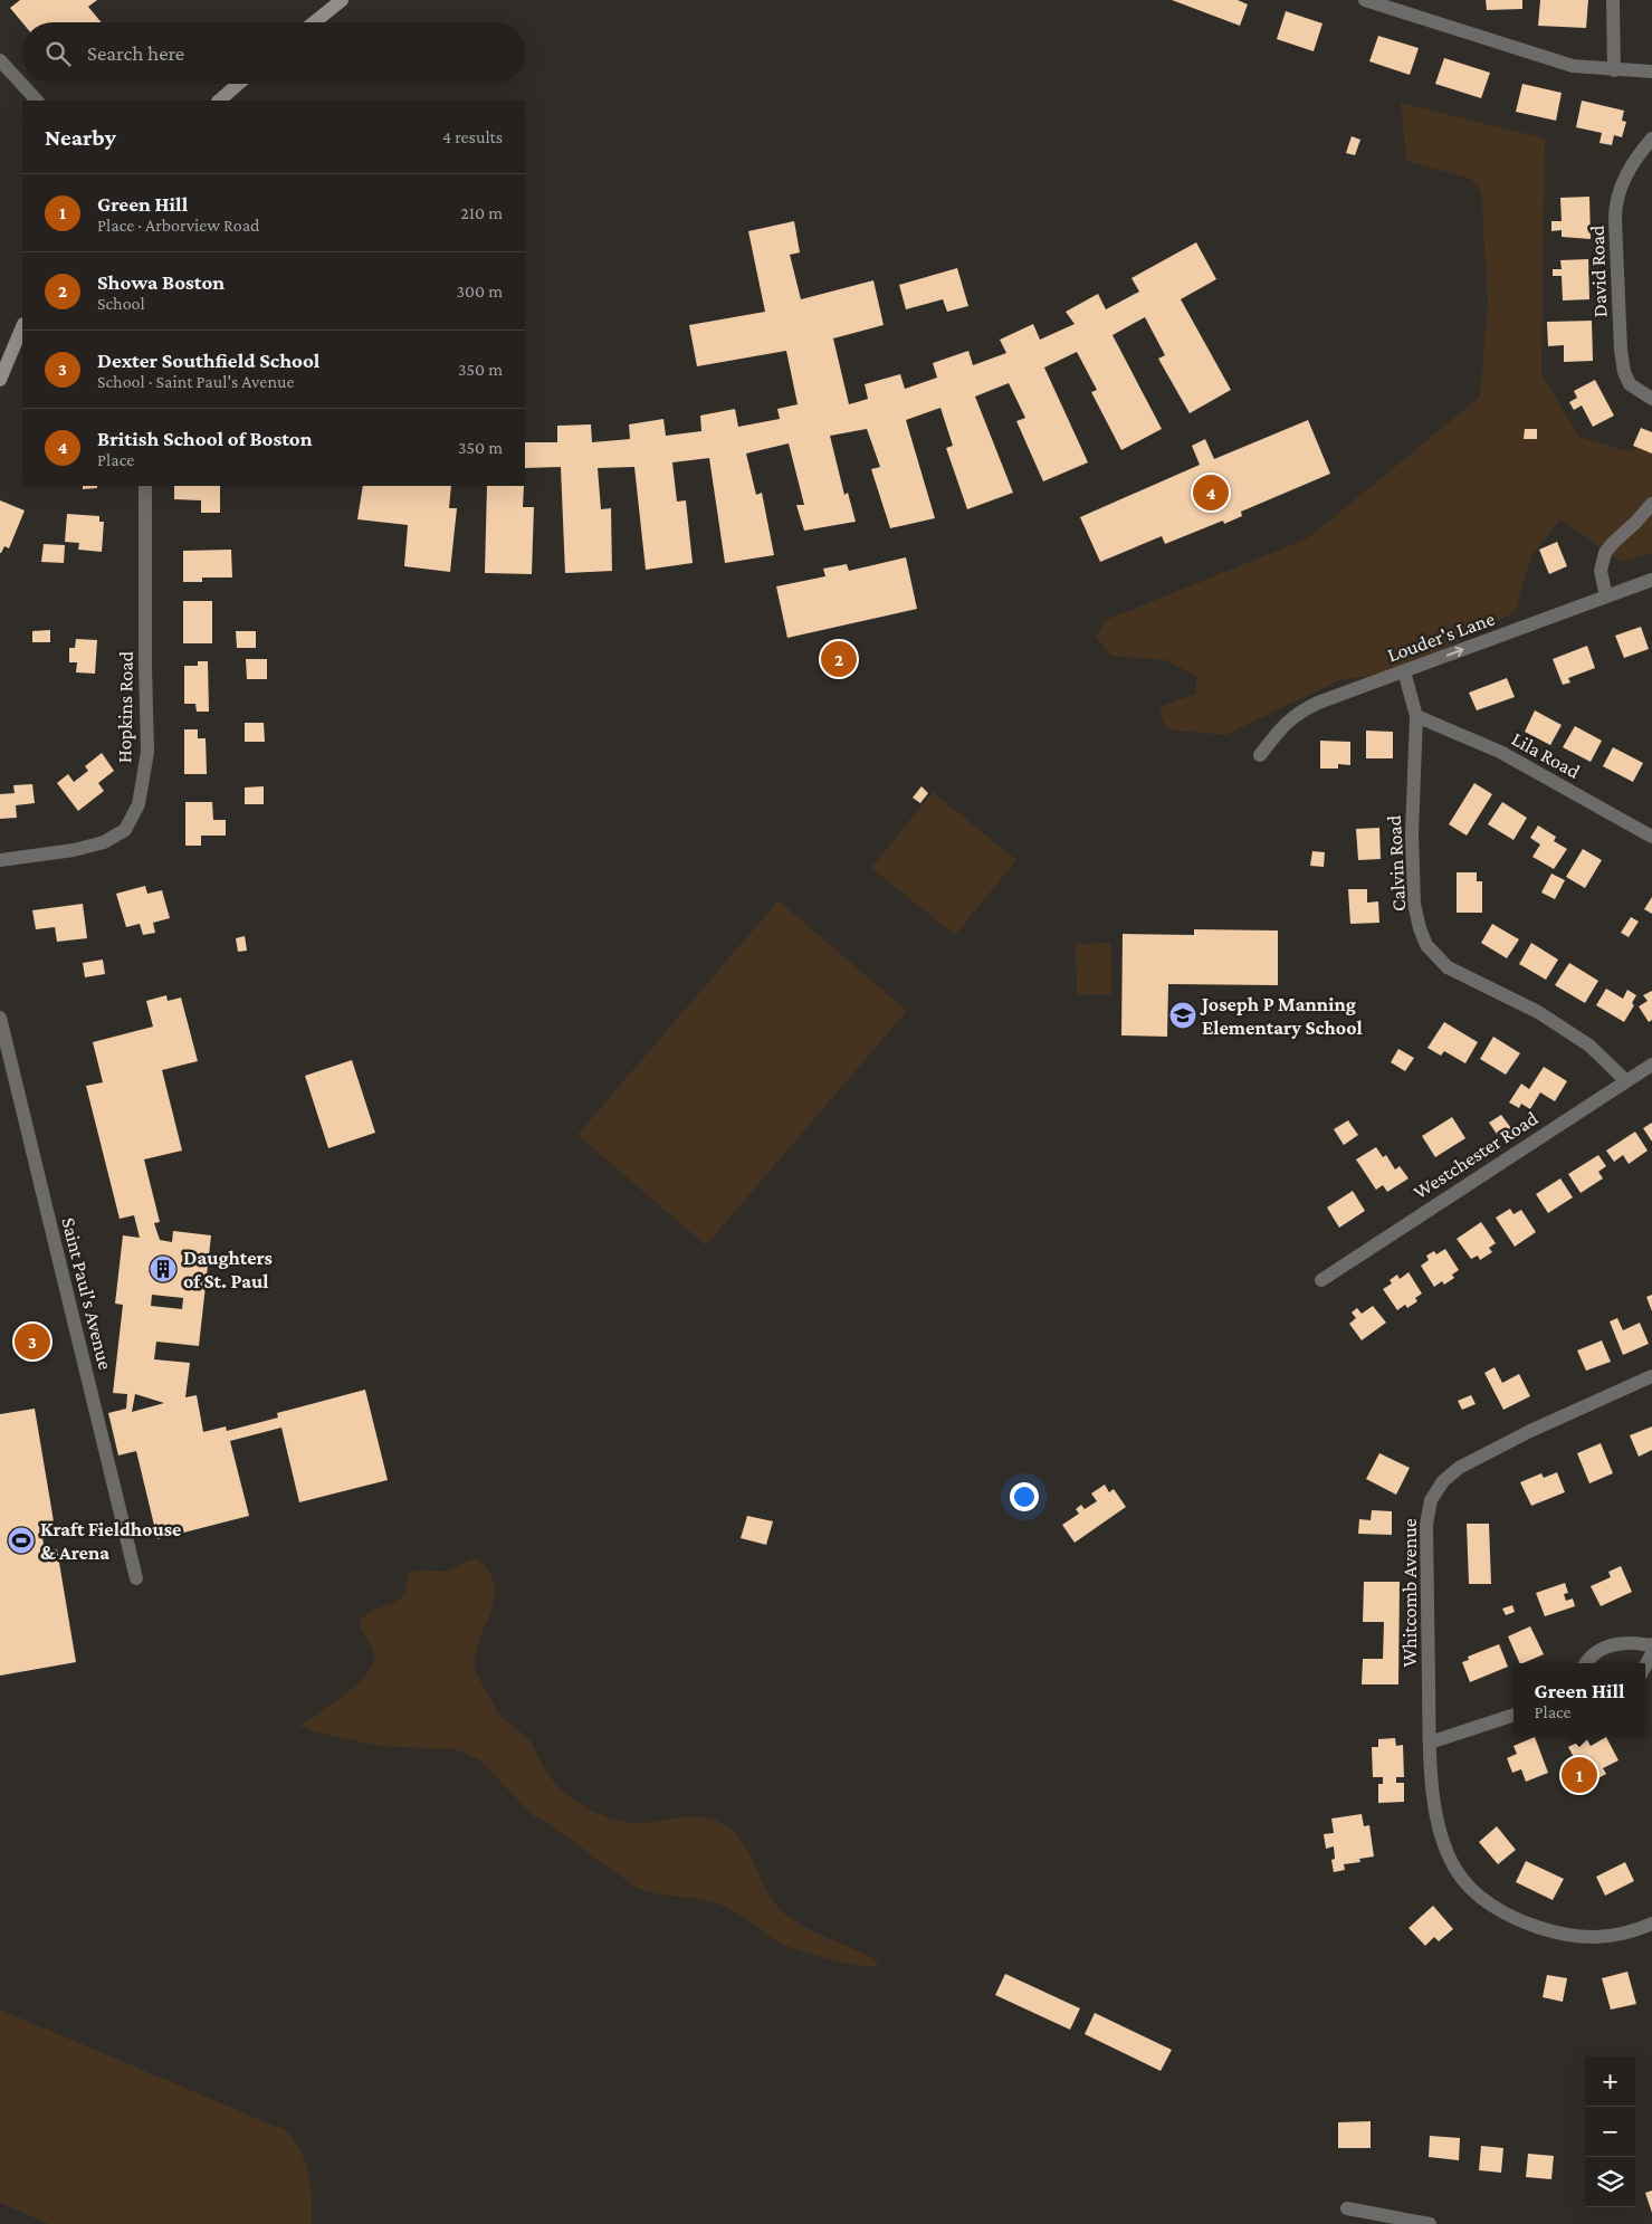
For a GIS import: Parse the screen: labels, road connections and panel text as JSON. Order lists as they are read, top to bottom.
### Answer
{
  "streets": {
    "street": [
      "David Road",
      "Louder's Lane",
      "Hopkins Road",
      "Lila Road",
      "Calvin Road",
      "Westchester Road",
      "Saint Paul's Avenue",
      "Whitcomb Avenue"
    ]
  },
  "crossings": [
    ["Louder's Lane", "Calvin Road"],
    ["Lila Road", "Calvin Road"],
    ["Calvin Road", "Westchester Road"]
  ],
  "one_way": ["Louder's Lane"],
  "places": {
    "school or university": ["Joseph P Manning Elementary School"],
    "building": ["Daughters of St. Paul"],
    "sports": ["Kraft Fieldhouse & Arena"]
  },
  "page": {
    "search": "Search here",
    "heading": ["Nearby", "4 results"],
    "list": [
      {
        "mark": "1",
        "name": "Green Hill",
        "note": "Place · Arborview Road",
        "value": "210 m"
      },
      {
        "mark": "2",
        "name": "Showa Boston",
        "note": "School",
        "value": "300 m"
      },
      {
        "mark": "3",
        "name": "Dexter Southfield School",
        "note": "School · Saint Paul's Avenue",
        "value": "350 m"
      },
      {
        "mark": "4",
        "name": "British School of Boston",
        "note": "Place",
        "value": "350 m"
      }
    ],
    "pins": [
      "4",
      "2",
      "3",
      "1"
    ],
    "popup": ["Green Hill", "Place"],
    "map_buttons": ["+", "−"]
  }
}
